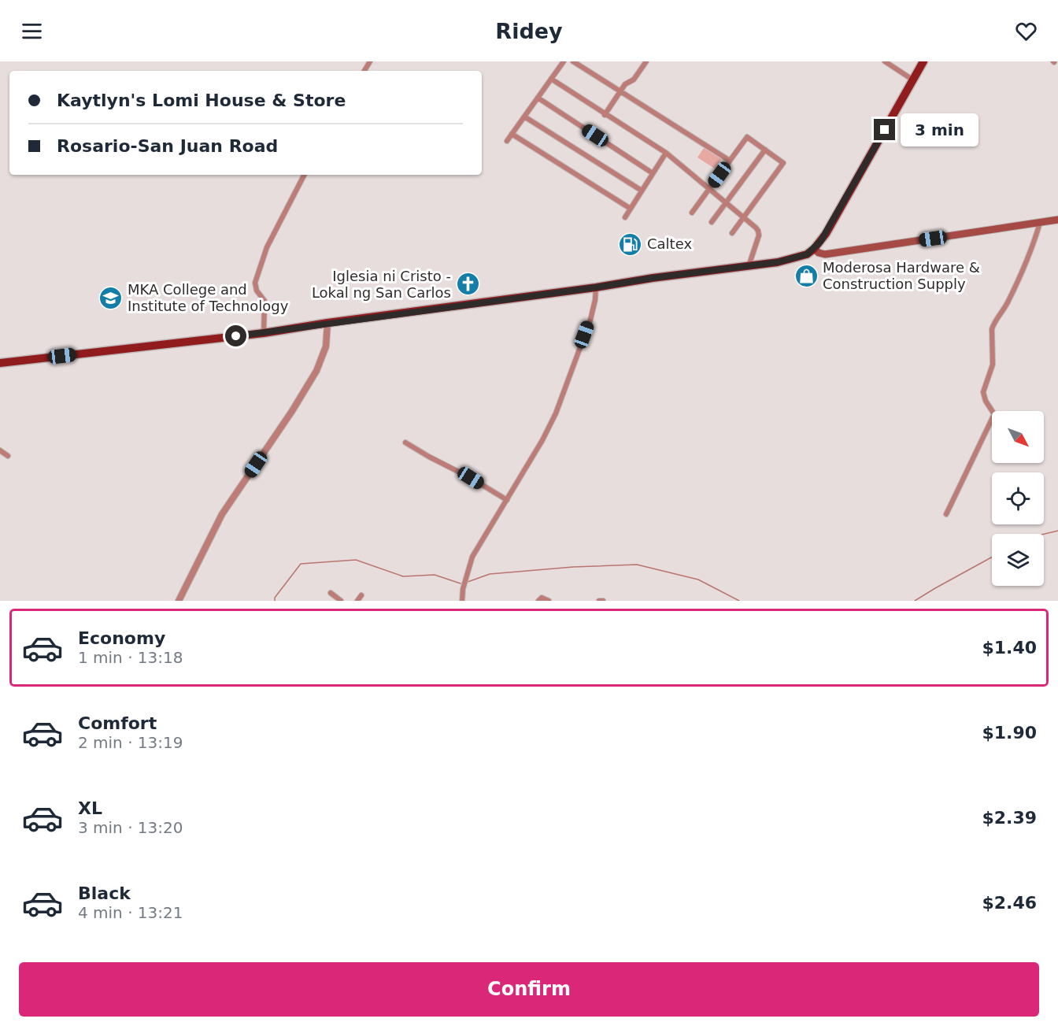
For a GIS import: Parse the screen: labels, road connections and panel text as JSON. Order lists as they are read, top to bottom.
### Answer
{
  "places": {
    "fuel station": ["Caltex"],
    "shop": ["Moderosa Hardware & Construction Supply"],
    "church": ["Iglesia ni Cristo - Lokal ng San Carlos"],
    "school or university": ["MKA College and Institute of Technology"]
  },
  "north": "bottom right",
  "page": {
    "header": "Ridey",
    "banner": ["Kaytlyn's Lomi House & Store", "Rosario-San Juan Road"],
    "bubble": "3 min",
    "list": [
      {
        "name": "Economy",
        "note": "1 min · 13:18",
        "value": "$1.40"
      },
      {
        "name": "Comfort",
        "note": "2 min · 13:19",
        "value": "$1.90"
      },
      {
        "name": "XL",
        "note": "3 min · 13:20",
        "value": "$2.39"
      },
      {
        "name": "Black",
        "note": "4 min · 13:21",
        "value": "$2.46"
      }
    ],
    "buttons": "Confirm"
  }
}
